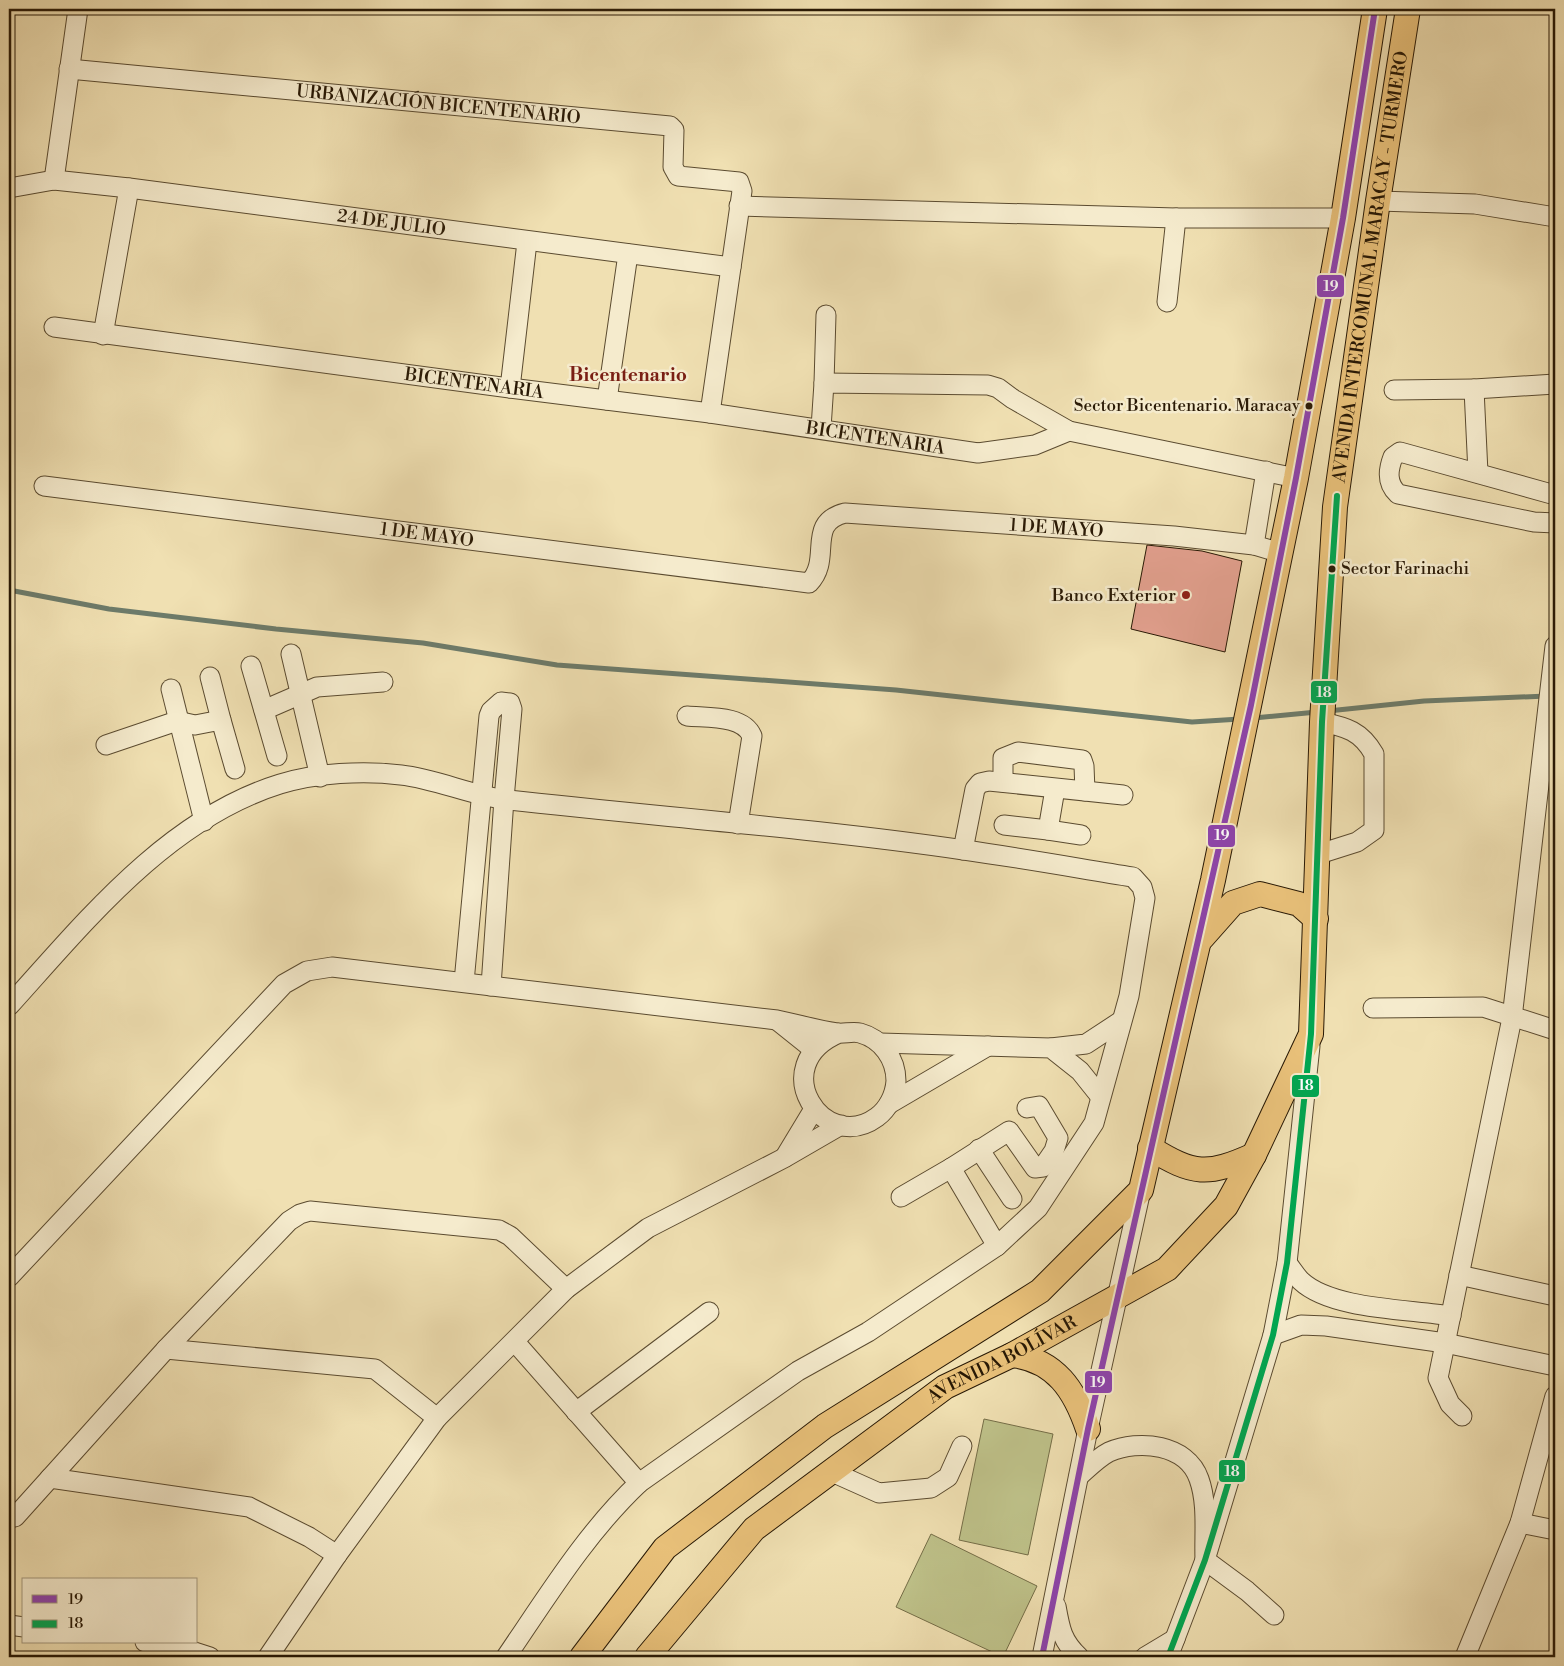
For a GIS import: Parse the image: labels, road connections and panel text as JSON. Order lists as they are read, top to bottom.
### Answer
{
  "streets": {
    "main road": ["AVENIDA INTERCOMUNAL MARACAY - TURMERO", "AVENIDA BOLÍVAR"],
    "street": [
      "URBANIZACIÓN BICENTENARIO",
      "24 DE JULIO",
      "BICENTENARIA",
      "1 DE MAYO"
    ]
  },
  "crossings": [
    ["AVENIDA INTERCOMUNAL MARACAY - TURMERO", "1 DE MAYO"],
    ["AVENIDA INTERCOMUNAL MARACAY - TURMERO", "AVENIDA BOLÍVAR"]
  ],
  "districts": ["Bicentenario"],
  "places": ["Sector Bicentenario. Maracay", "Sector Farinachi", "Banco Exterior"],
  "lines": ["transit line 19", "transit line 18"],
  "legend": ["19", "18"]
}
